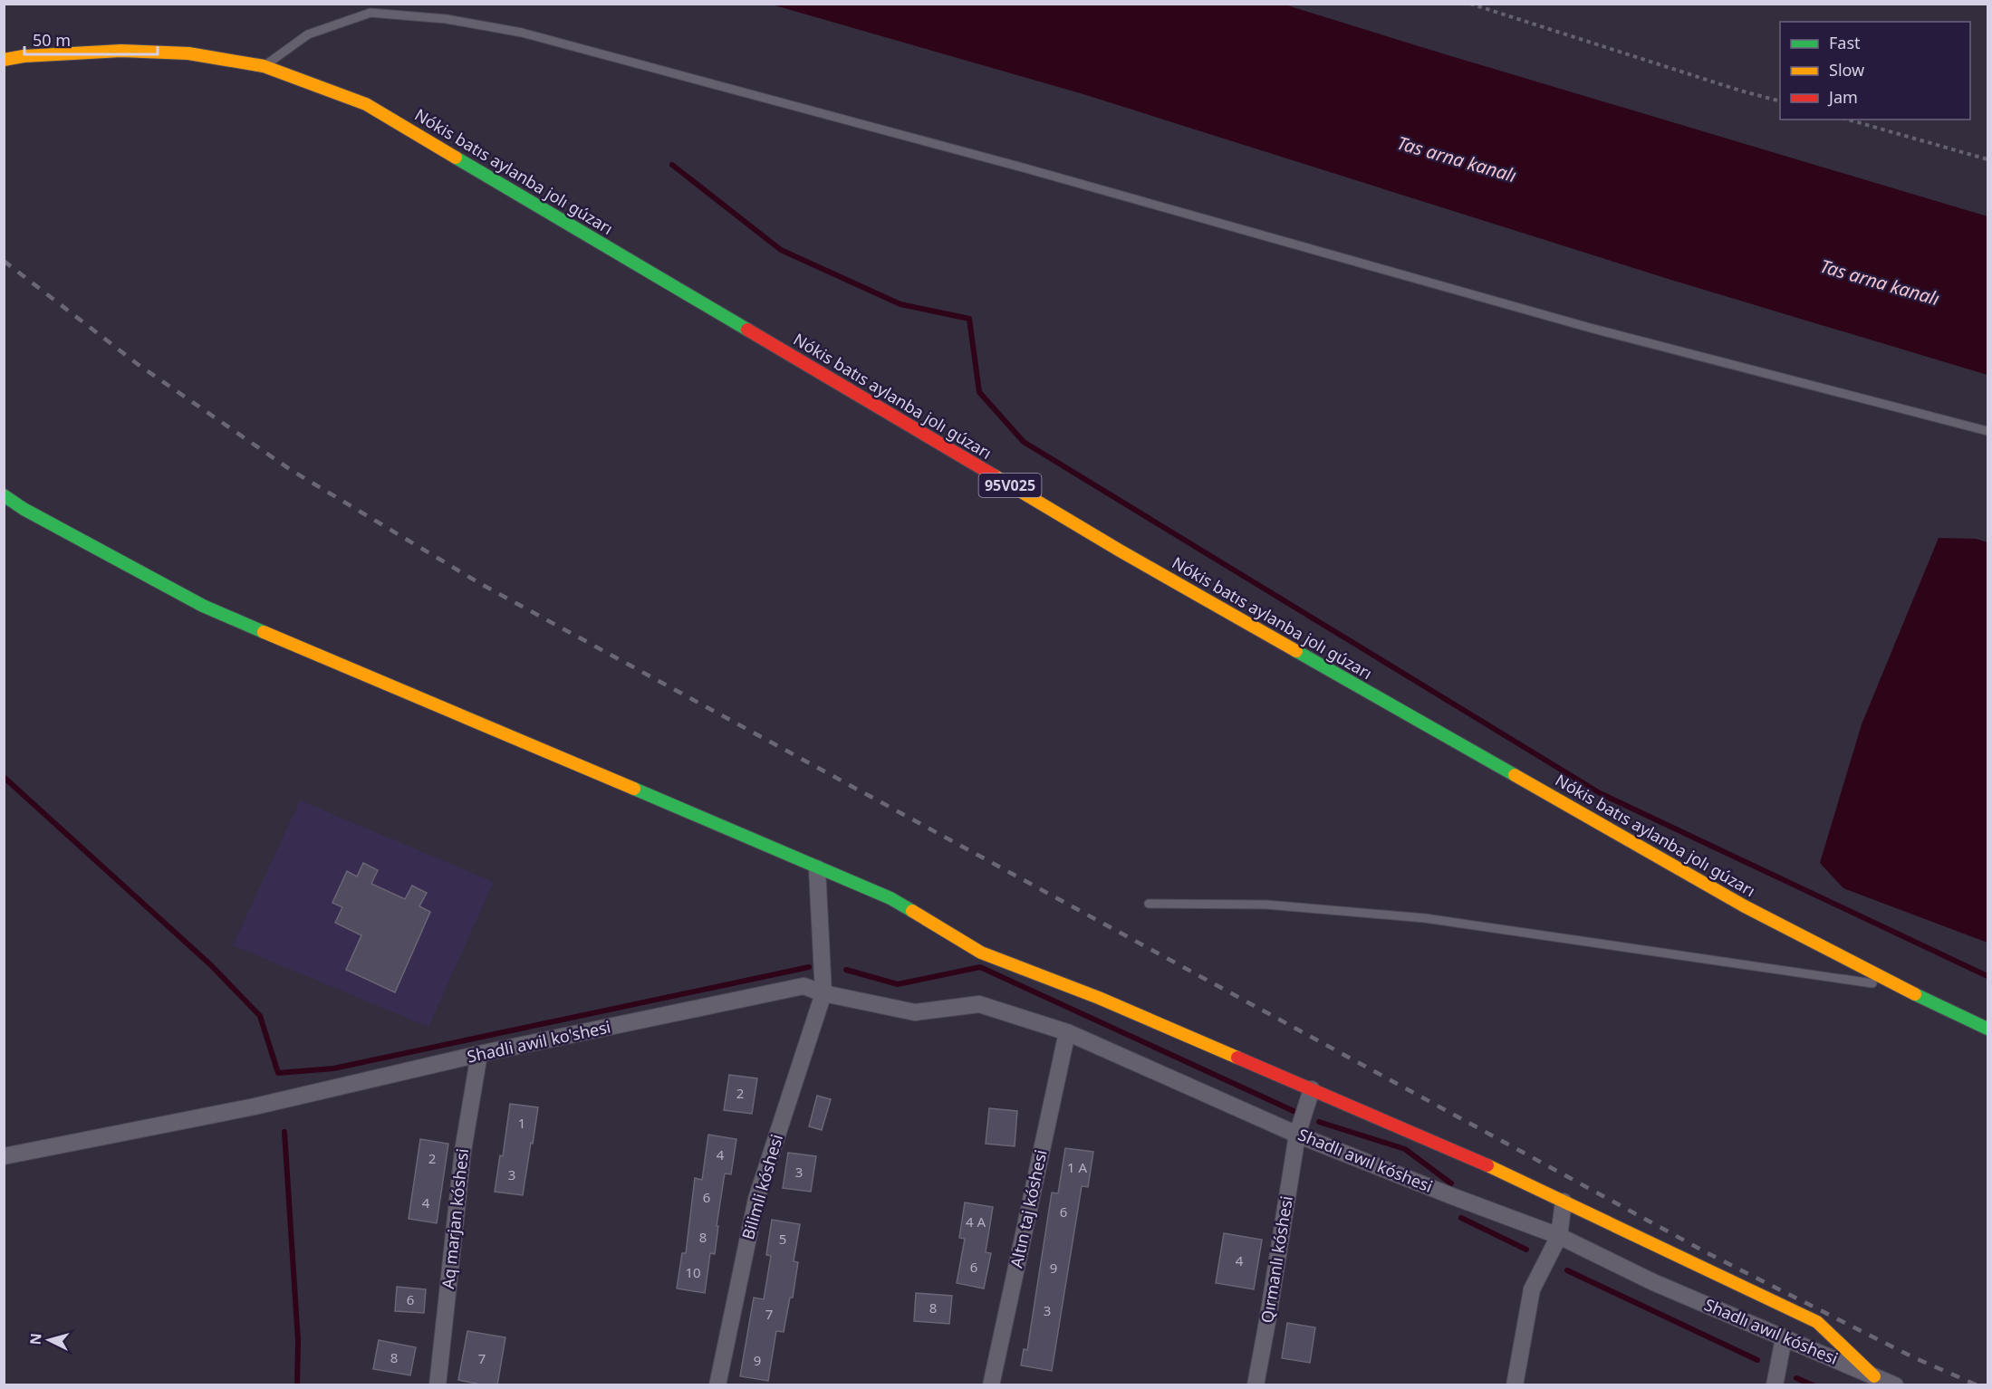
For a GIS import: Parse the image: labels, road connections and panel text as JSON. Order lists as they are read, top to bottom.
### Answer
{
  "streets": {
    "main road": ["Nókis batıs aylanba jolı gúzarı", "95V025"],
    "street": [
      "Shadli awil ko'shesi",
      "Shadlı awıl kóshesi",
      "Bilimli kóshesi",
      "Altın taj kóshesi",
      "Aq marjan kóshesi",
      "Qırmanlı kóshesi"
    ]
  },
  "crossings": [
    ["Shadli awil ko'shesi", "Shadlı awıl kóshesi"],
    ["Shadli awil ko'shesi", "Bilimli kóshesi"],
    ["Shadli awil ko'shesi", "Aq marjan kóshesi"],
    ["Shadlı awıl kóshesi", "Bilimli kóshesi"],
    ["Shadlı awıl kóshesi", "Altın taj kóshesi"],
    ["Shadlı awıl kóshesi", "Qırmanlı kóshesi"]
  ],
  "water": ["Tas arna kanalı"],
  "house_numbers": [
    "2",
    "1",
    "4",
    "2",
    "1 А",
    "3",
    "3",
    "6",
    "4",
    "6",
    "4 А",
    "8",
    "5",
    "4",
    "6",
    "9",
    "10",
    "6",
    "8",
    "3",
    "7",
    "8",
    "7",
    "9"
  ],
  "legend": ["Fast", "Slow", "Jam"],
  "scale_bar": "50 m",
  "north": "left"
}
